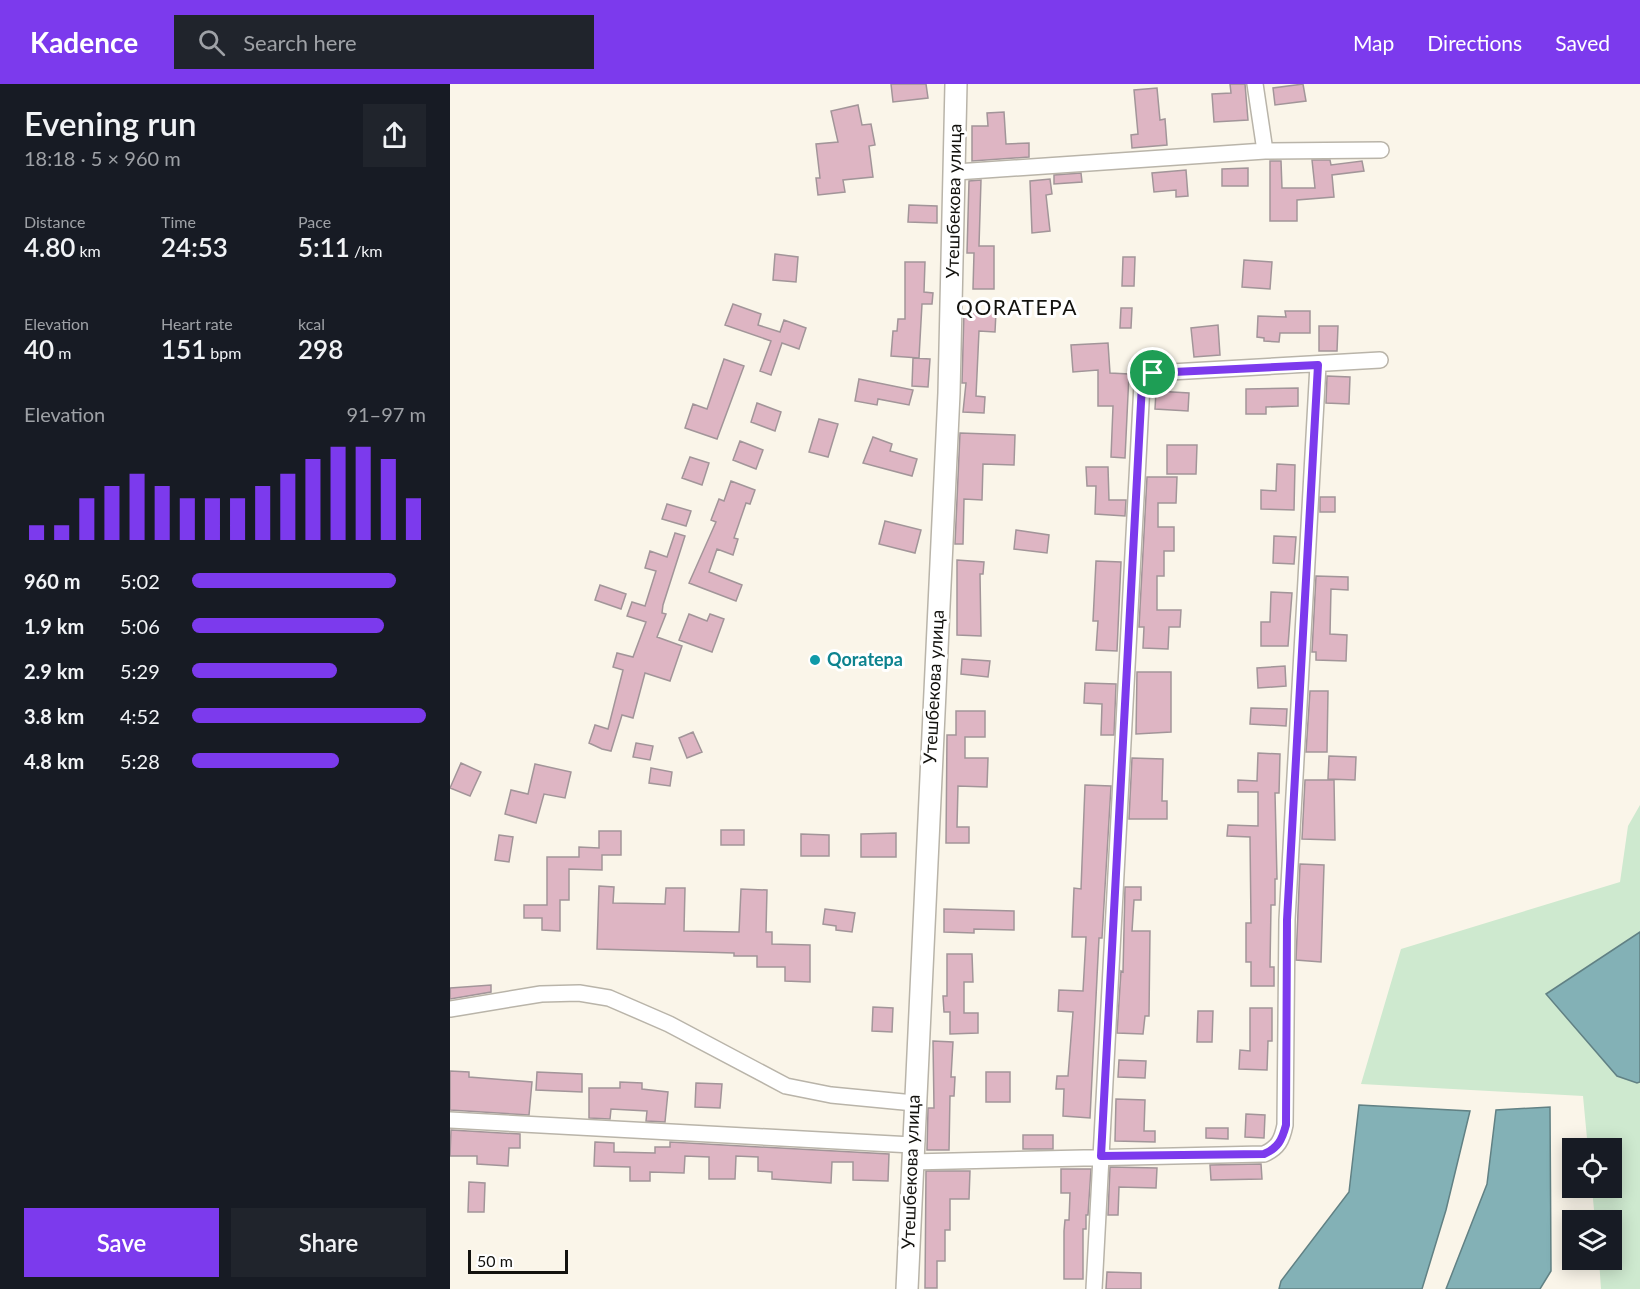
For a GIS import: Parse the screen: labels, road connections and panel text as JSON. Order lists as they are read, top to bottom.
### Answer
{
  "streets": {
    "main road": ["Утешбекова улица"]
  },
  "districts": ["QORATEPA"],
  "places": ["Qoratepa"],
  "scale_bar": "50 m",
  "page": {
    "header": "Kadence",
    "search": "Search here",
    "nav": ["Map", "Directions", "Saved"],
    "heading": ["Evening run", "18:18 · 5 × 960 m"],
    "stats": [
      ["Distance", "4.80 km"],
      ["Time", "24:53"],
      ["Pace", "5:11 /km"],
      ["Elevation", "40 m"],
      ["Heart rate", "151 bpm"],
      ["kcal", "298"]
    ],
    "chart": ["Elevation", "91–97 m"],
    "list": [
      {
        "name": "960 m",
        "note": "5:02"
      },
      {
        "name": "1.9 km",
        "note": "5:06"
      },
      {
        "name": "2.9 km",
        "note": "5:29"
      },
      {
        "name": "3.8 km",
        "note": "4:52"
      },
      {
        "name": "4.8 km",
        "note": "5:28"
      }
    ],
    "buttons": ["Save", "Share"],
    "scale": "50 m"
  }
}
